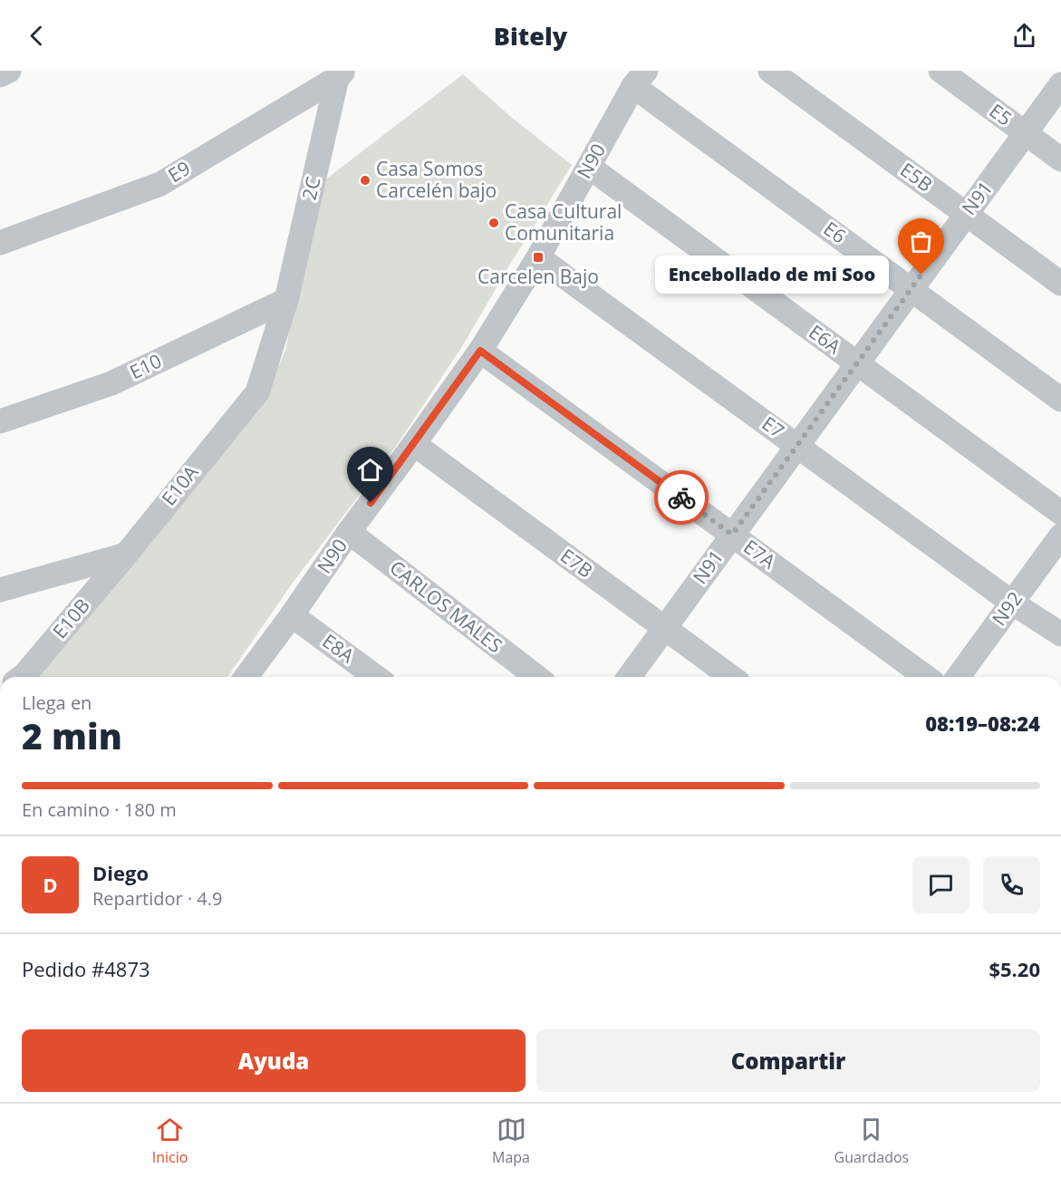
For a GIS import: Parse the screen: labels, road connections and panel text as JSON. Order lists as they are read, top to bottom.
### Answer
{
  "streets": {
    "street": [
      "E5",
      "N90",
      "E9",
      "E5B",
      "2C",
      "N91",
      "E6",
      "E6A",
      "E10",
      "E7",
      "E10A",
      "E7A",
      "E7B",
      "CARLOS MALES",
      "N92",
      "E10B",
      "E8A"
    ]
  },
  "crossings": [
    ["E5", "N91"],
    ["N90", "E6"],
    ["N90", "E6A"],
    ["N90", "E7"],
    ["N90", "E7A"],
    ["N90", "E7B"],
    ["N90", "CARLOS MALES"],
    ["N90", "E8A"],
    ["E9", "2C"],
    ["E5B", "N91"],
    ["2C", "E10"],
    ["2C", "E10A"],
    ["N91", "E6"],
    ["N91", "E6A"],
    ["N91", "E7"],
    ["N91", "E7A"],
    ["N91", "E7B"],
    ["E10", "E10A"],
    ["E7", "N92"],
    ["E10A", "E10B"]
  ],
  "places": {
    "other": ["Casa Somos Carcelén bajo", "Casa Cultural Comunitaria", "Encebollado de mi Soo"],
    "transit": ["Carcelen Bajo"]
  },
  "page": {
    "header": "Bitely",
    "bubble": "Encebollado de mi Soo",
    "heading": ["2 min", "Llega en", "08:19–08:24"],
    "panel": [
      "Diego",
      "Repartidor · 4.9",
      "Pedido #4873",
      "$5.20"
    ],
    "bar": "En camino · 180 m",
    "round": "D",
    "buttons": ["Ayuda", "Compartir"],
    "tabs": ["Inicio", "Mapa", "Guardados"]
  }
}
